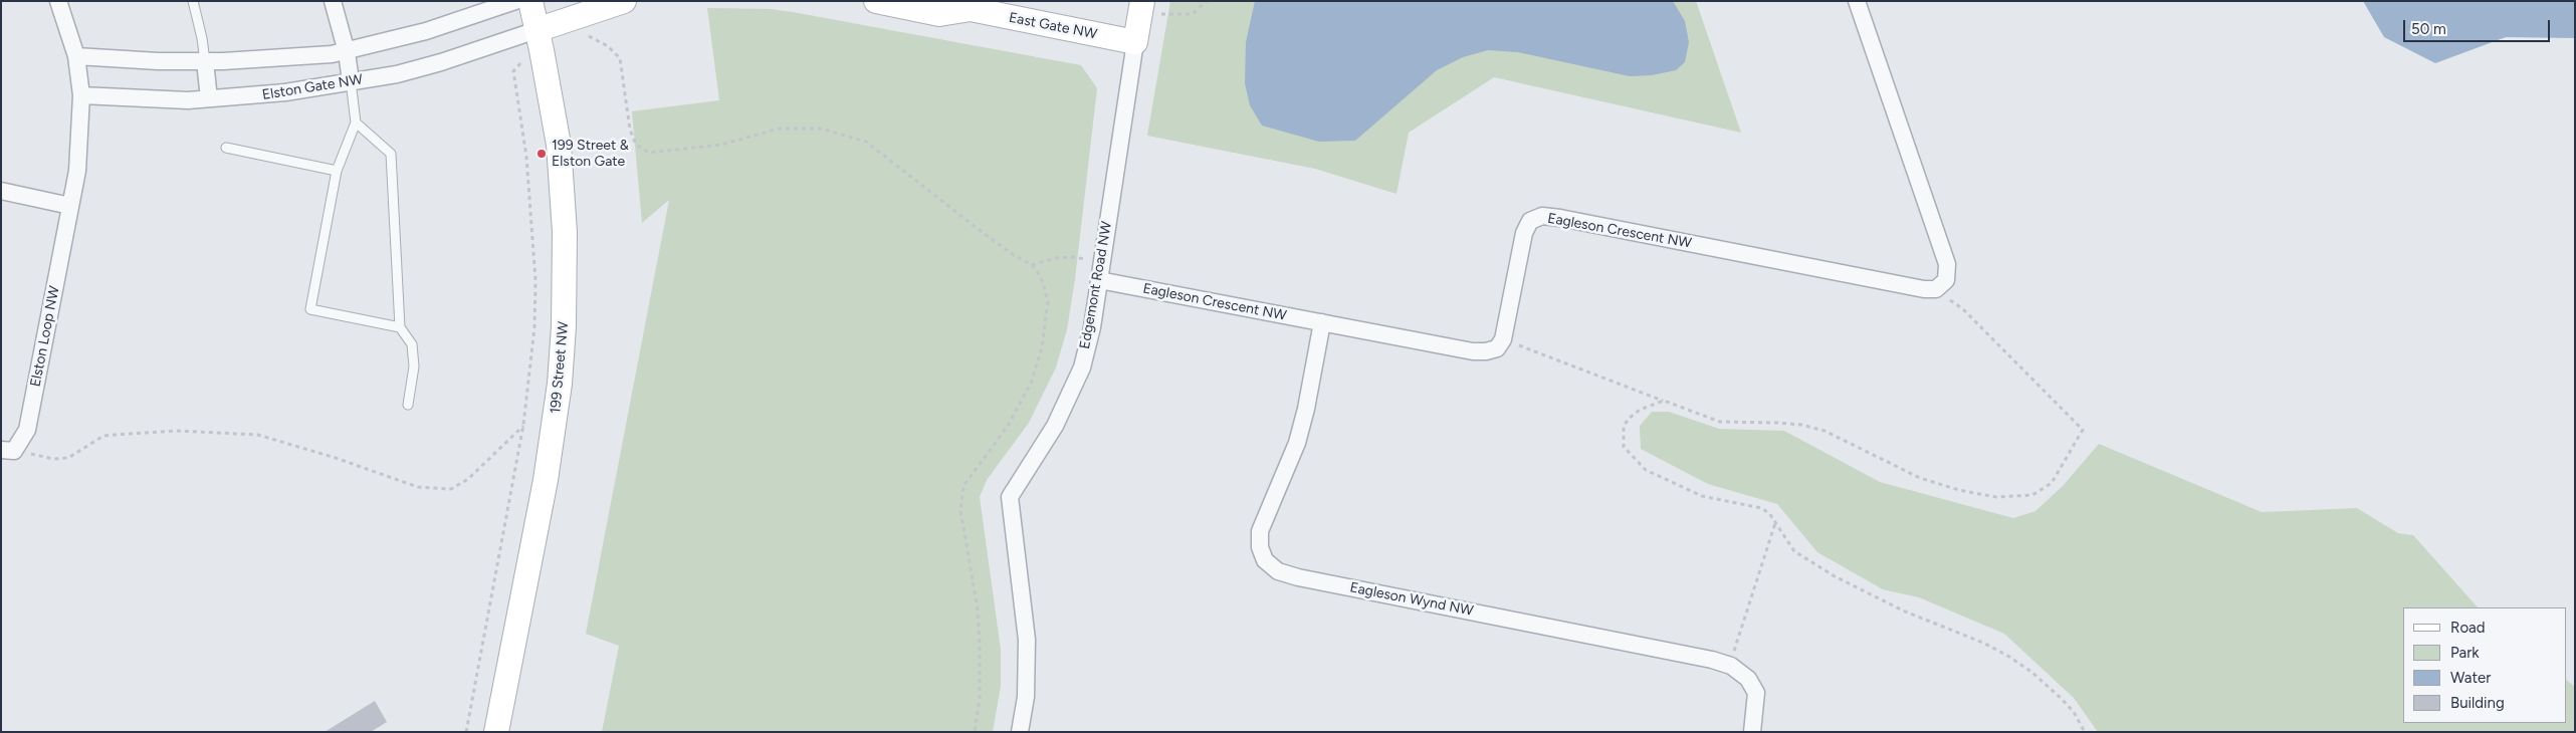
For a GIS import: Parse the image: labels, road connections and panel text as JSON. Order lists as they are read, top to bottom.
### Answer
{
  "streets": {
    "main road": ["East Gate NW", "Edgemont Road NW", "199 Street NW"],
    "street": [
      "Elston Gate NW",
      "Eagleson Crescent NW",
      "Elston Loop NW",
      "Eagleson Wynd NW"
    ]
  },
  "crossings": [
    ["East Gate NW", "Edgemont Road NW"],
    ["Elston Gate NW", "Elston Loop NW"],
    ["Elston Gate NW", "199 Street NW"],
    ["Eagleson Crescent NW", "Edgemont Road NW"],
    ["Eagleson Crescent NW", "Eagleson Wynd NW"]
  ],
  "places": ["199 Street & Elston Gate"],
  "legend": [
    "Road",
    "Park",
    "Water",
    "Building"
  ],
  "scale_bar": "50 m"
}
